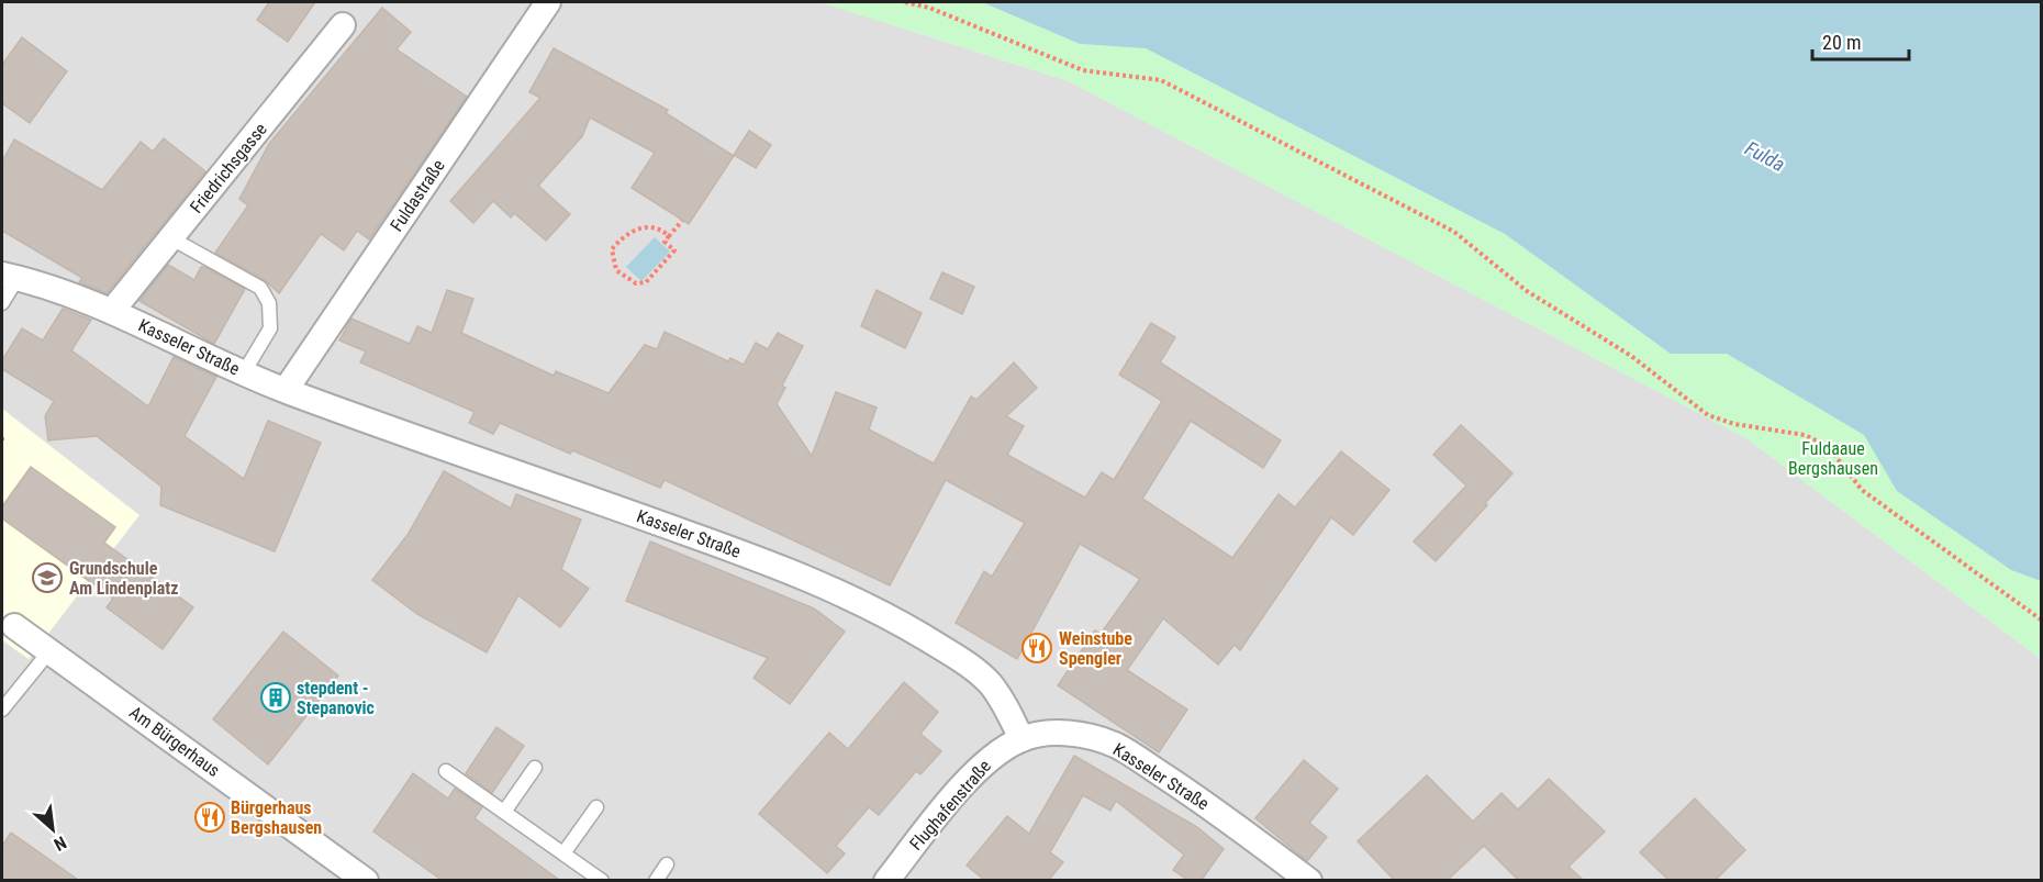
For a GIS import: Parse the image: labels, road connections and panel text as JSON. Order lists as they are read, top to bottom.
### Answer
{
  "streets": {
    "street": [
      "Friedrichsgasse",
      "Fuldastraße",
      "Kasseler Straße",
      "Am Bürgerhaus",
      "Flughafenstraße"
    ]
  },
  "crossings": [
    ["Friedrichsgasse", "Kasseler Straße"],
    ["Fuldastraße", "Kasseler Straße"],
    ["Kasseler Straße", "Flughafenstraße"]
  ],
  "water": ["Fulda"],
  "parks": ["Fuldaaue Bergshausen"],
  "places": {
    "school or university": ["Grundschule Am Lindenplatz"],
    "restaurant": ["Weinstube Spengler", "Bürgerhaus Bergshausen"],
    "building": ["stepdent - Stepanovic"]
  },
  "scale_bar": "20 m",
  "north": "bottom right"
}
